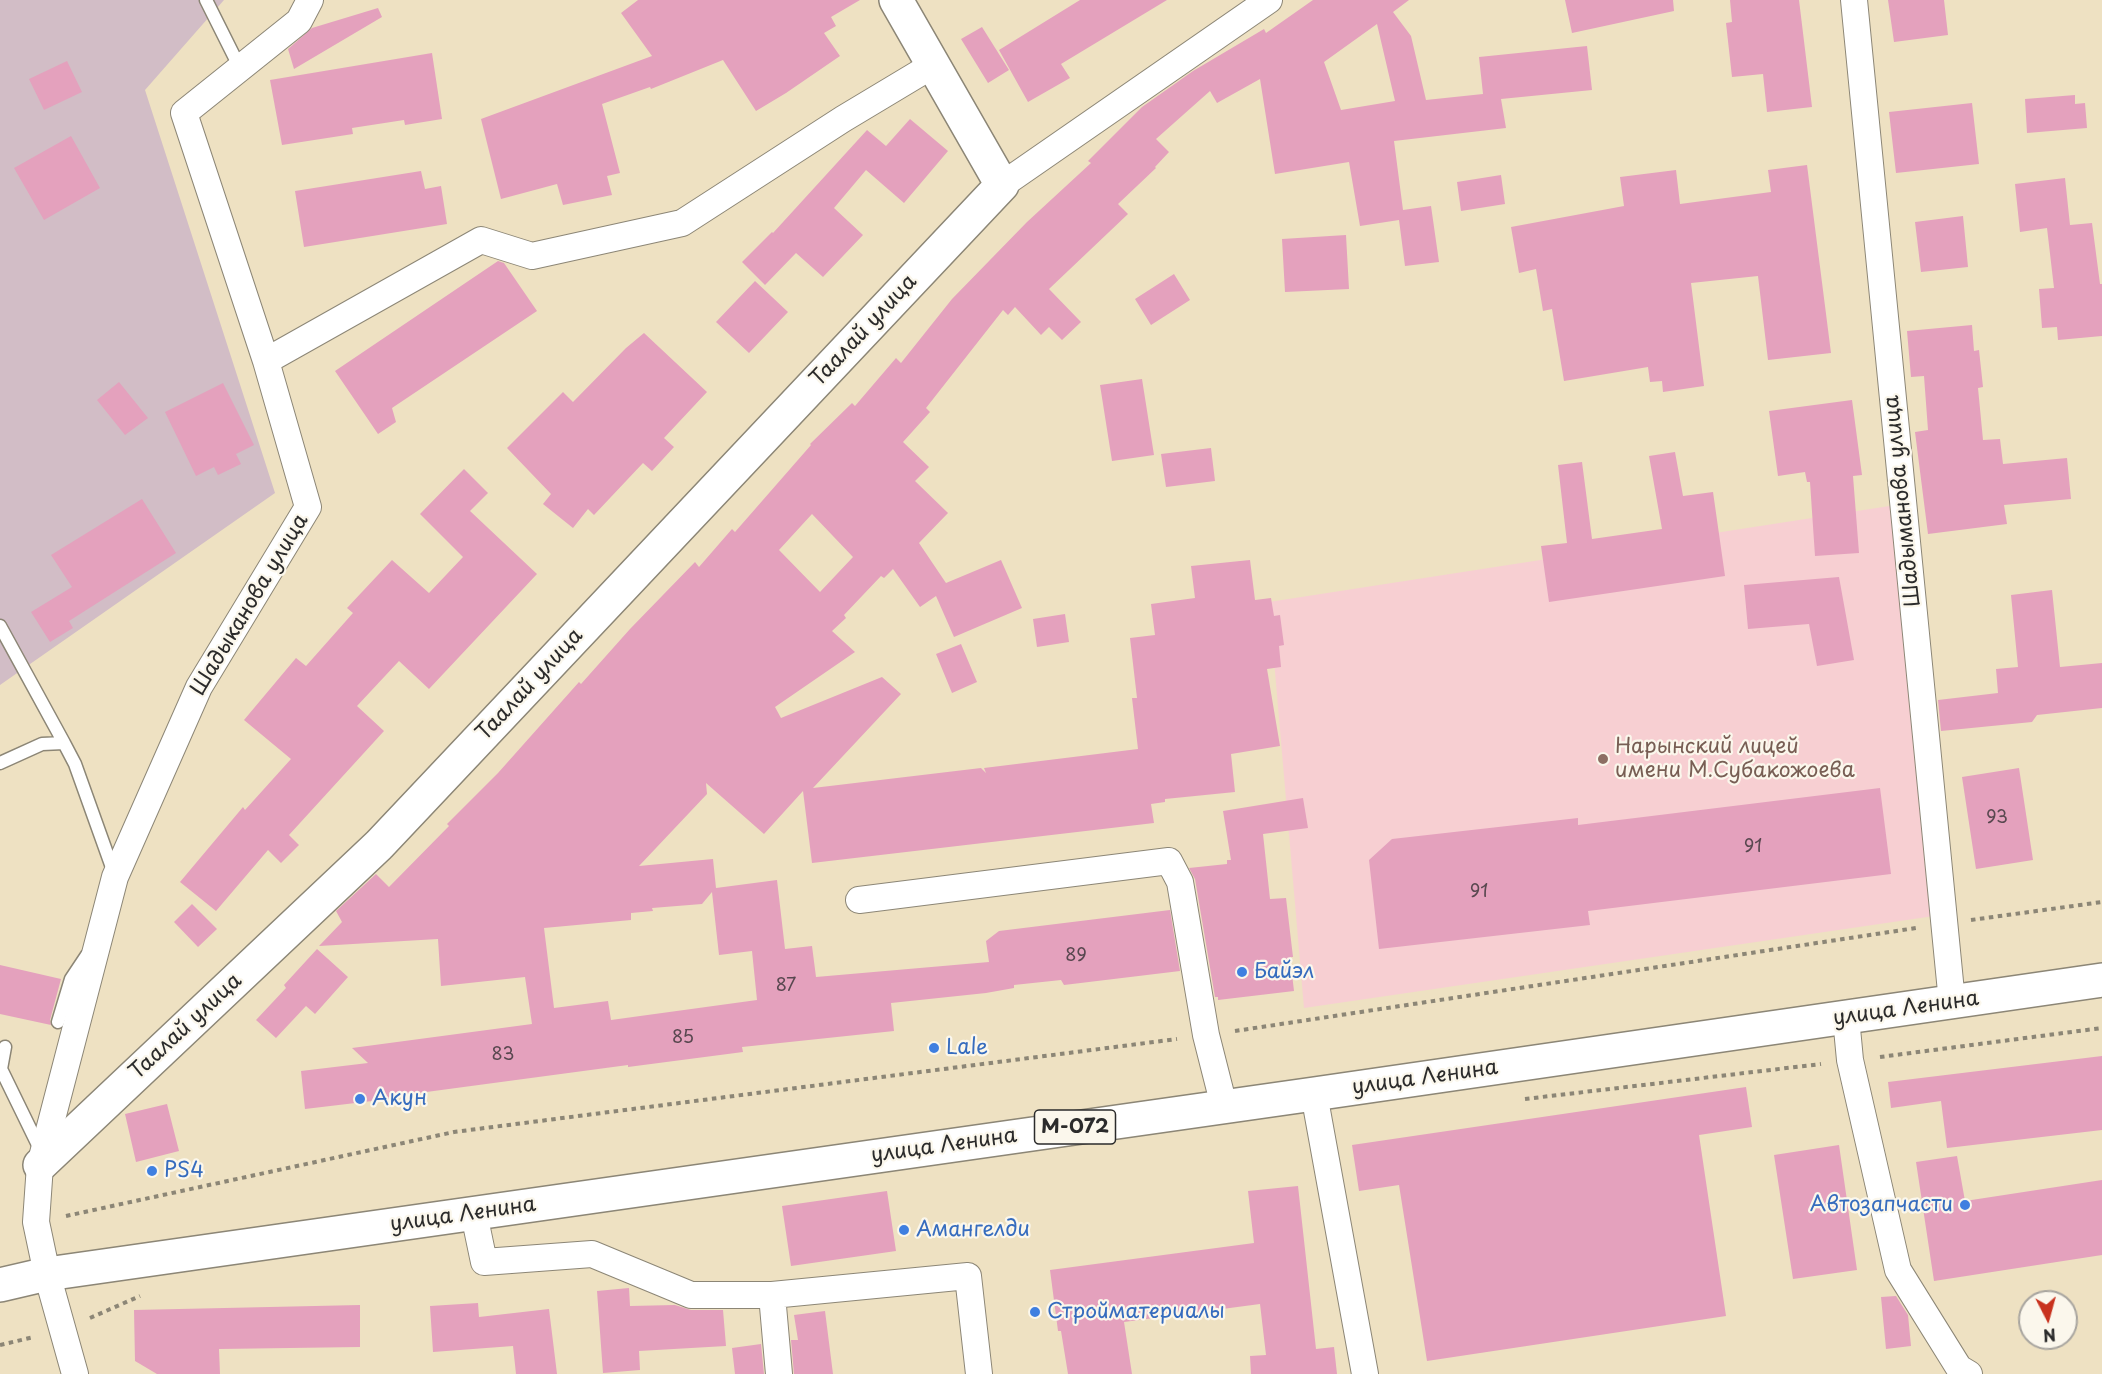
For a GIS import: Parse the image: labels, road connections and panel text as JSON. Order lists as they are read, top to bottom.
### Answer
{
  "streets": {
    "main road": ["Таалай улица", "улица Ленина", "М-072"],
    "street": ["Шадыманова улица", "Шадыканова улица"]
  },
  "crossings": [
    ["Таалай улица", "Шадыканова улица"],
    ["Шадыманова улица", "улица Ленина"],
    ["Шадыканова улица", "улица Ленина"]
  ],
  "places": [
    "Нарынский лицей имени М.Субакожоева",
    "Байэл",
    "Lale",
    "Акун",
    "PS4",
    "Автозапчасти",
    "Амангелди",
    "Стройматериалы"
  ],
  "house_numbers": [
    "93",
    "91",
    "91",
    "89",
    "87",
    "85",
    "83"
  ],
  "north": "bottom"
}
